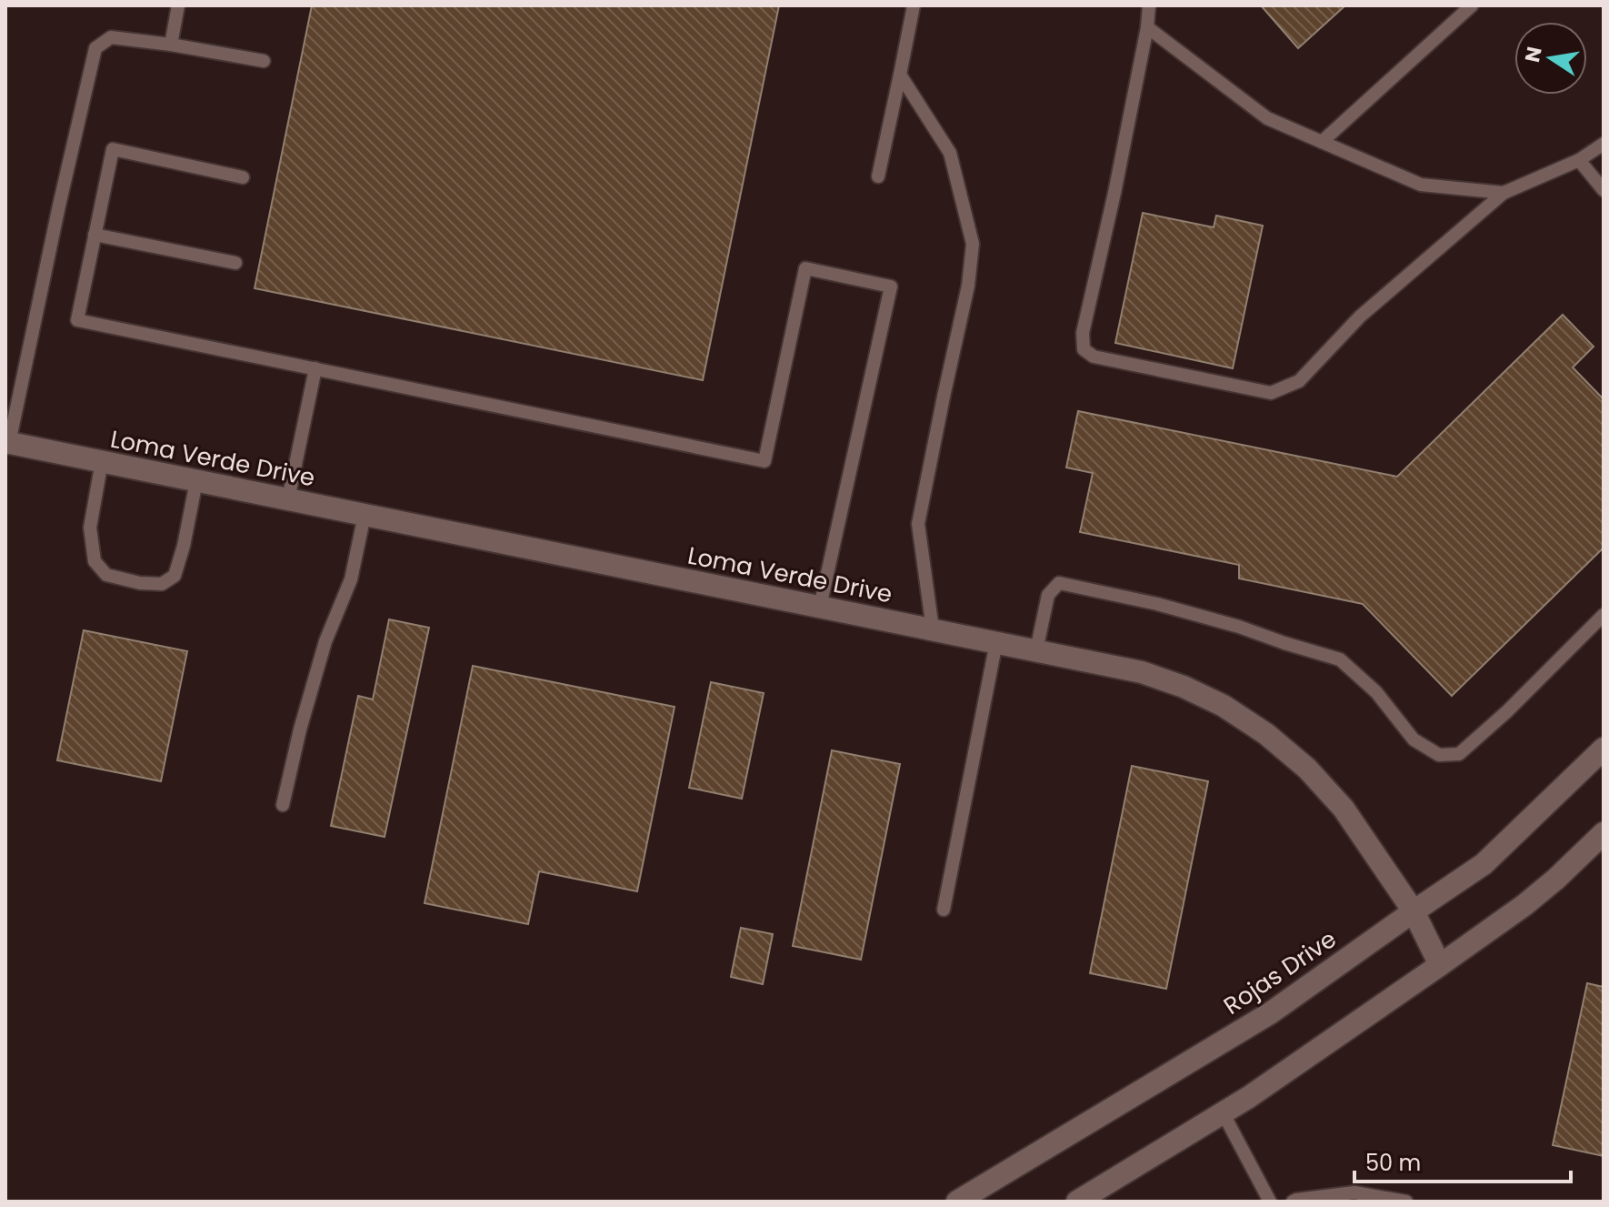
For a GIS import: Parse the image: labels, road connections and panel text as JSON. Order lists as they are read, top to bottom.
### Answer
{
  "streets": {
    "street": ["Loma Verde Drive", "Rojas Drive"]
  },
  "crossings": [
    ["Loma Verde Drive", "Rojas Drive"]
  ],
  "scale_bar": "50 m",
  "north": "left"
}
